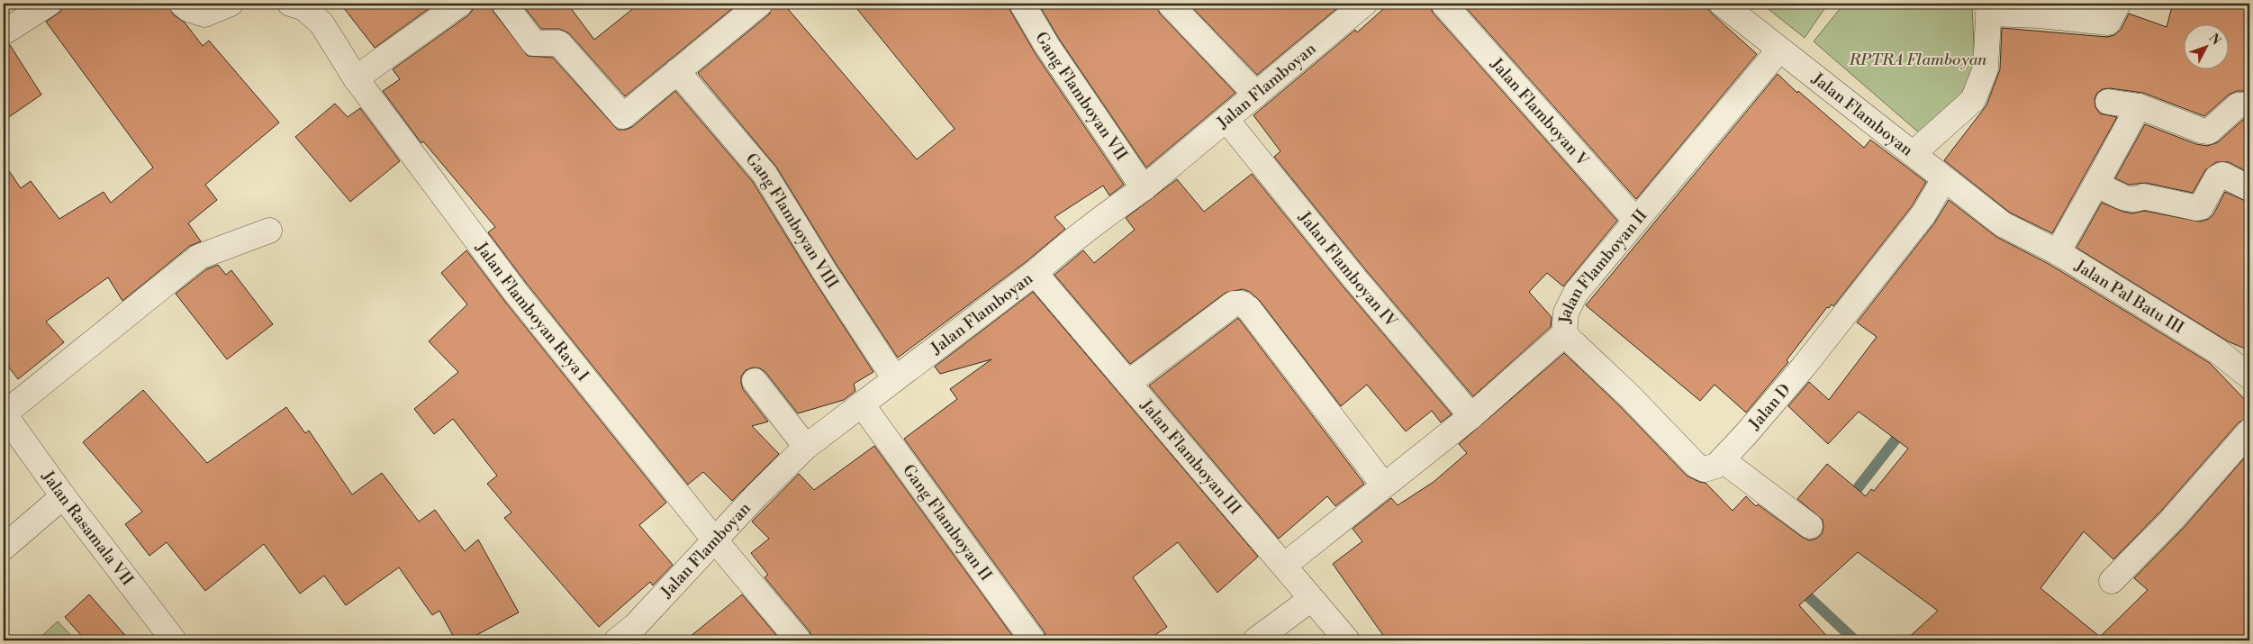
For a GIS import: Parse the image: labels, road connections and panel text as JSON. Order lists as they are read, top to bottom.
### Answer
{
  "streets": {
    "street": [
      "Jalan Flamboyan",
      "Gang Flamboyan VII",
      "Jalan Flamboyan V",
      "Gang Flamboyan VIII",
      "Jalan Flamboyan II",
      "Jalan Flamboyan IV",
      "Jalan Pal Batu III",
      "Jalan Flamboyan Raya I",
      "Jalan D",
      "Jalan Flamboyan III",
      "Gang Flamboyan II",
      "Jalan Rasamala VII"
    ]
  },
  "crossings": [
    ["Jalan Flamboyan", "Gang Flamboyan VII"],
    ["Jalan Flamboyan", "Gang Flamboyan VIII"],
    ["Jalan Flamboyan", "Jalan Flamboyan II"],
    ["Jalan Flamboyan", "Jalan Flamboyan IV"],
    ["Jalan Flamboyan", "Jalan Pal Batu III"],
    ["Jalan Flamboyan", "Jalan Flamboyan Raya I"],
    ["Jalan Flamboyan", "Jalan D"],
    ["Jalan Flamboyan", "Jalan Flamboyan III"],
    ["Jalan Flamboyan", "Gang Flamboyan II"],
    ["Jalan Flamboyan V", "Jalan Flamboyan II"],
    ["Jalan Flamboyan II", "Jalan Flamboyan IV"],
    ["Jalan Flamboyan II", "Jalan D"],
    ["Jalan Flamboyan II", "Jalan Flamboyan III"]
  ],
  "parks": ["RPTRA Flamboyan"],
  "north": "top right"
}
